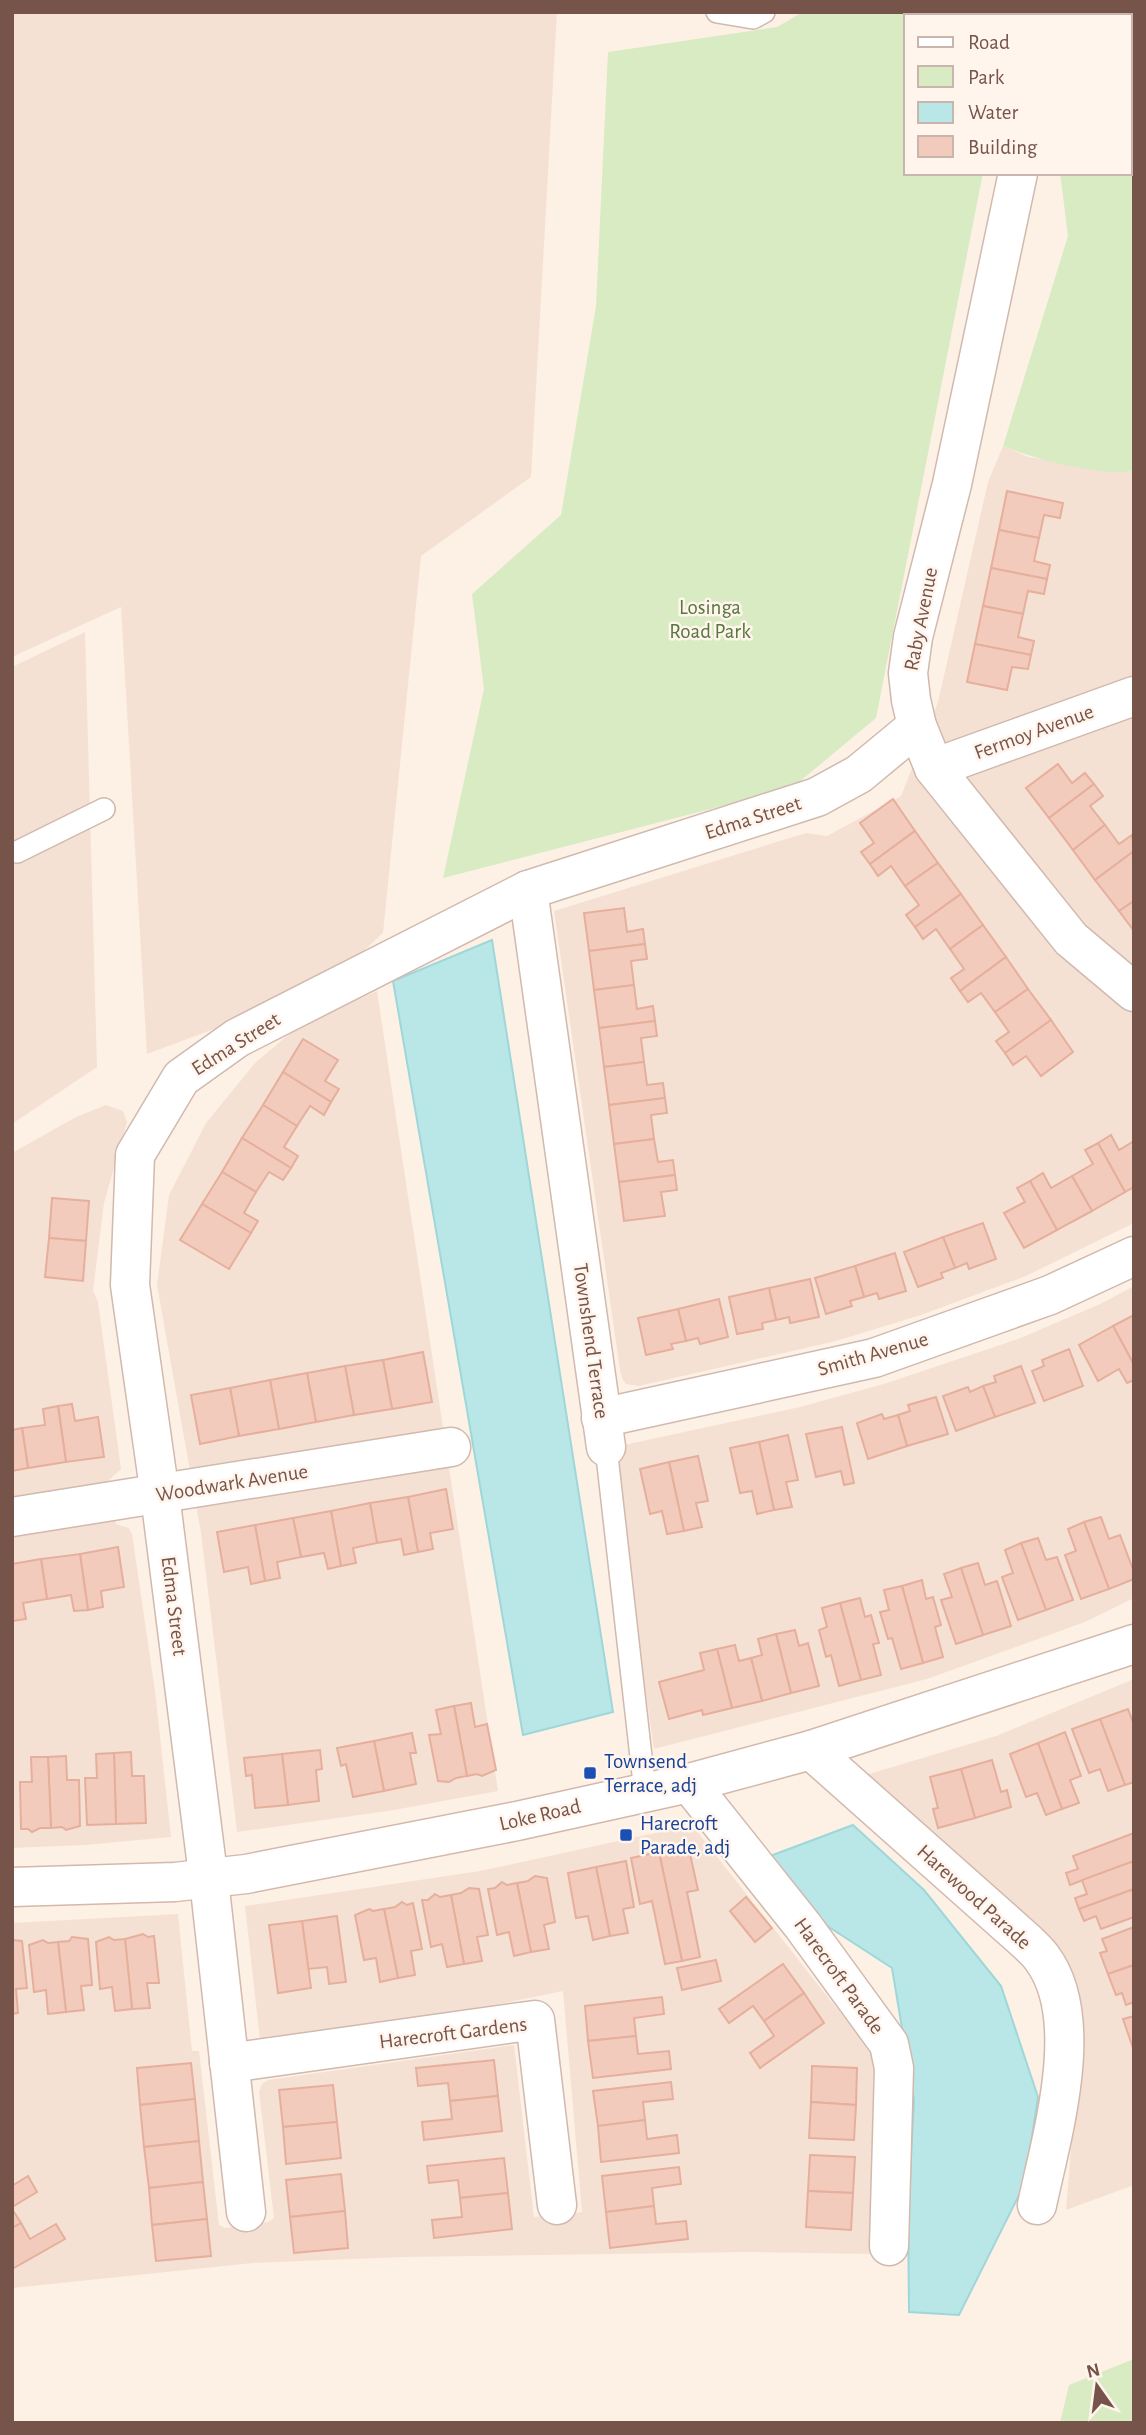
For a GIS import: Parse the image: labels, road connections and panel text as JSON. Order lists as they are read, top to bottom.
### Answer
{
  "streets": {
    "street": [
      "Raby Avenue",
      "Fermoy Avenue",
      "Edma Street",
      "Townshend Terrace",
      "Smith Avenue",
      "Woodwark Avenue",
      "Loke Road",
      "Harewood Parade",
      "Harecroft Parade",
      "Harecroft Gardens"
    ]
  },
  "crossings": [
    ["Raby Avenue", "Fermoy Avenue"],
    ["Raby Avenue", "Edma Street"],
    ["Edma Street", "Townshend Terrace"],
    ["Edma Street", "Woodwark Avenue"],
    ["Edma Street", "Loke Road"],
    ["Townshend Terrace", "Smith Avenue"],
    ["Townshend Terrace", "Loke Road"],
    ["Loke Road", "Harewood Parade"],
    ["Loke Road", "Harecroft Parade"]
  ],
  "parks": ["Losinga Road Park"],
  "places": {
    "transit": ["Townsend Terrace, adj", "Harecroft Parade, adj"]
  },
  "legend": [
    "Road",
    "Park",
    "Water",
    "Building"
  ],
  "north": "top"
}
